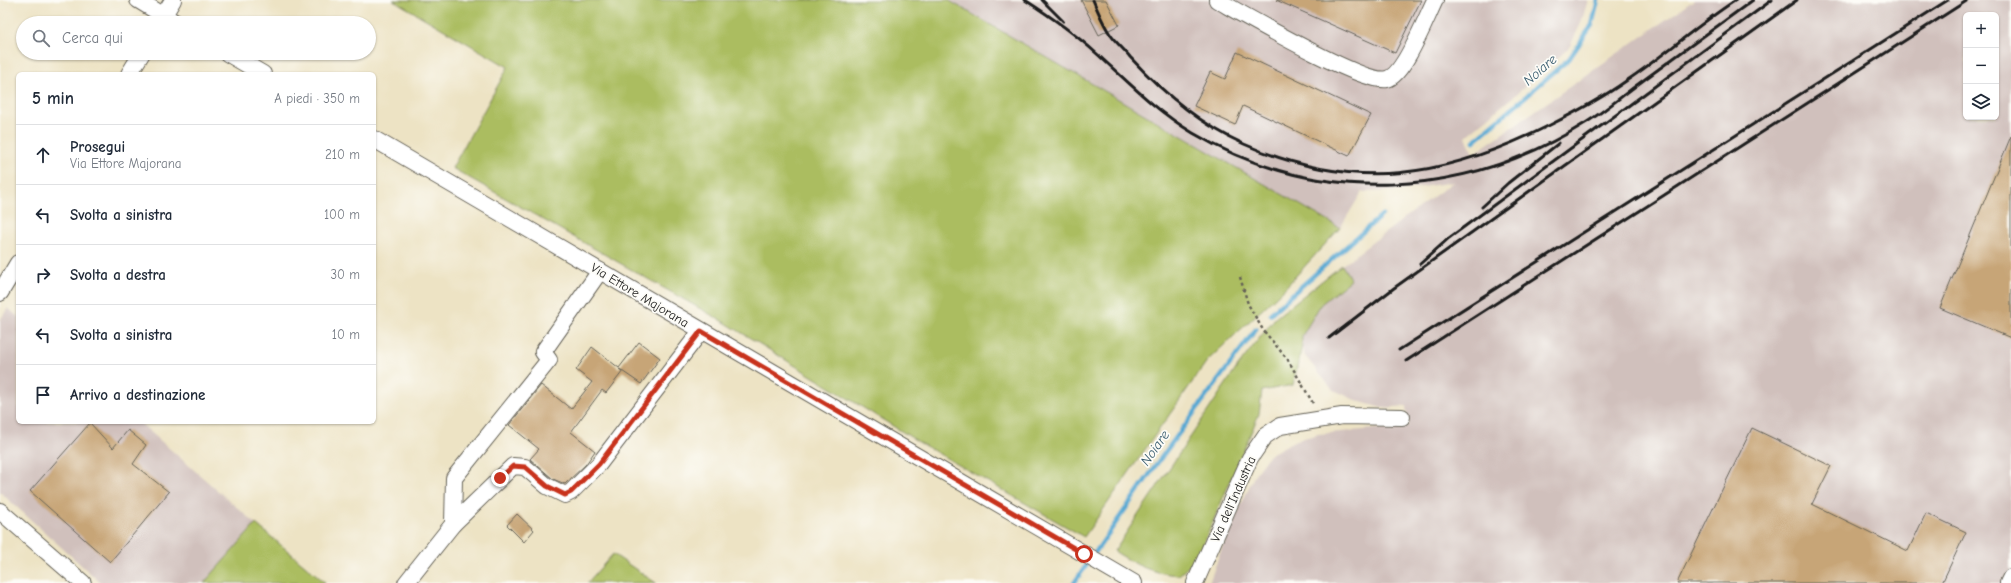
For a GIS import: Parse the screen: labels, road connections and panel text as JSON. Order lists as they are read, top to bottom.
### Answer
{
  "streets": {
    "street": ["Via Ettore Majorana", "Via dell'Industria"]
  },
  "water": ["Noiare"],
  "page": {
    "map_buttons": ["+", "−"],
    "search": "Cerca qui",
    "heading": ["5 min", "A piedi · 350 m"],
    "list": [
      ["Prosegui", "Via Ettore Majorana", "210 m"],
      ["Svolta a sinistra", "100 m"],
      ["Svolta a destra", "30 m"],
      ["Svolta a sinistra", "10 m"],
      "Arrivo a destinazione"
    ]
  }
}
